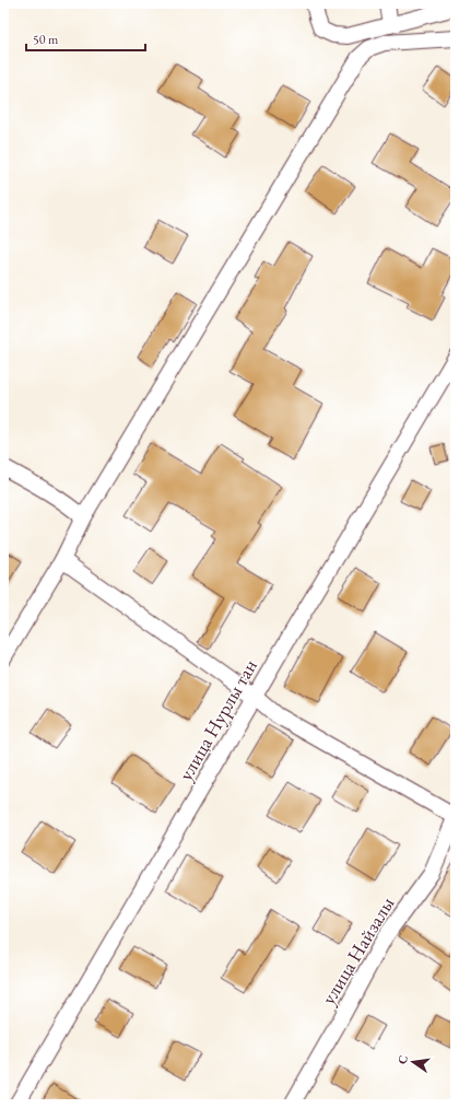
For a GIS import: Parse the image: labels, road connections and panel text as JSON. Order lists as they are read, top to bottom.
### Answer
{
  "streets": {
    "street": ["улица Нурлы тан", "улица Найзалы"]
  },
  "scale_bar": "50 m",
  "north": "left"
}
